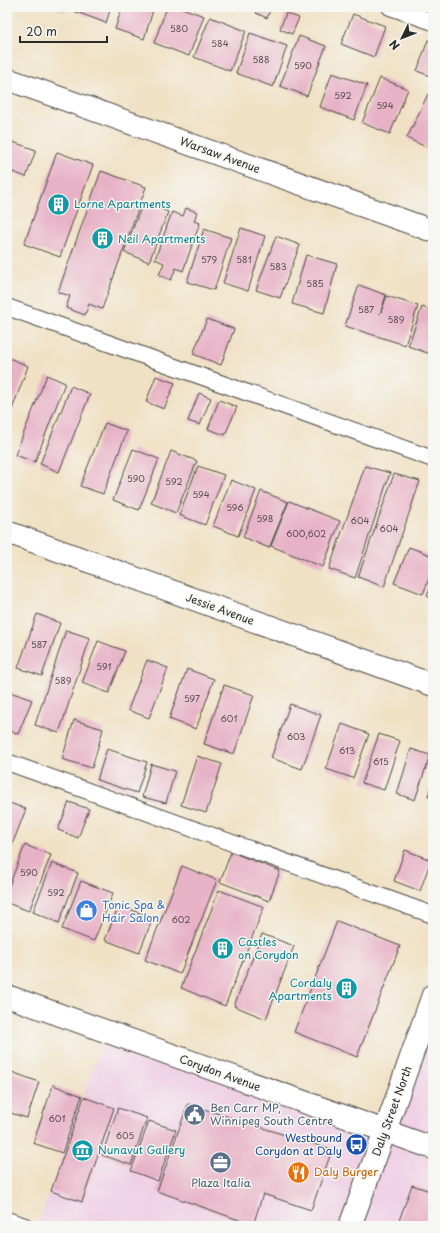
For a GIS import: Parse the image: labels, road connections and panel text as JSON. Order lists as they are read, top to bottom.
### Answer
{
  "streets": {
    "street": [
      "Warsaw Avenue",
      "Jessie Avenue",
      "Corydon Avenue",
      "Daly Street North"
    ]
  },
  "crossings": [
    ["Corydon Avenue", "Daly Street North"]
  ],
  "places": {
    "building": [
      "Lorne Apartments",
      "Neil Apartments",
      "Castles on Corydon",
      "Cordaly Apartments"
    ],
    "shop": ["Tonic Spa & Hair Salon"],
    "public building": ["Ben Carr MP, Winnipeg South Centre"],
    "bus stop": ["Westbound Corydon at Daly"],
    "museum": ["Nunavut Gallery"],
    "office": ["Plaza Italia"],
    "restaurant": ["Daly Burger"]
  },
  "house_numbers": [
    "580",
    "584",
    "588",
    "590",
    "592",
    "594",
    "579",
    "581",
    "583",
    "585",
    "587",
    "589",
    "590",
    "592",
    "594",
    "596",
    "598",
    "604",
    "604",
    "600,602",
    "587",
    "591",
    "589",
    "597",
    "601",
    "603",
    "613",
    "615",
    "590",
    "592",
    "602",
    "601",
    "605"
  ],
  "scale_bar": "20 m",
  "north": "bottom left"
}
